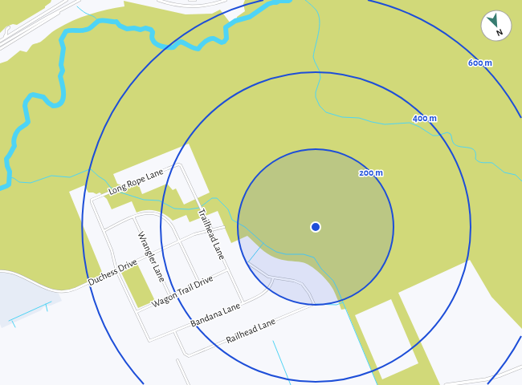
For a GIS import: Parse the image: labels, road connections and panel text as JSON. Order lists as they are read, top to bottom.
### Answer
{
  "streets": {
    "street": [
      "Long Rope Lane",
      "Trailhead Lane",
      "Wrangler Lane",
      "Duchess Drive",
      "Wagon Trail Drive",
      "Bandana Lane",
      "Railhead Lane"
    ]
  },
  "crossings": [
    ["Long Rope Lane", "Trailhead Lane"],
    ["Trailhead Lane", "Duchess Drive"],
    ["Trailhead Lane", "Wagon Trail Drive"],
    ["Trailhead Lane", "Bandana Lane"],
    ["Wrangler Lane", "Duchess Drive"],
    ["Wrangler Lane", "Wagon Trail Drive"],
    ["Wagon Trail Drive", "Bandana Lane"],
    ["Bandana Lane", "Railhead Lane"]
  ],
  "north": "bottom right",
  "rings": ["600 m", "400 m", "200 m"]
}
